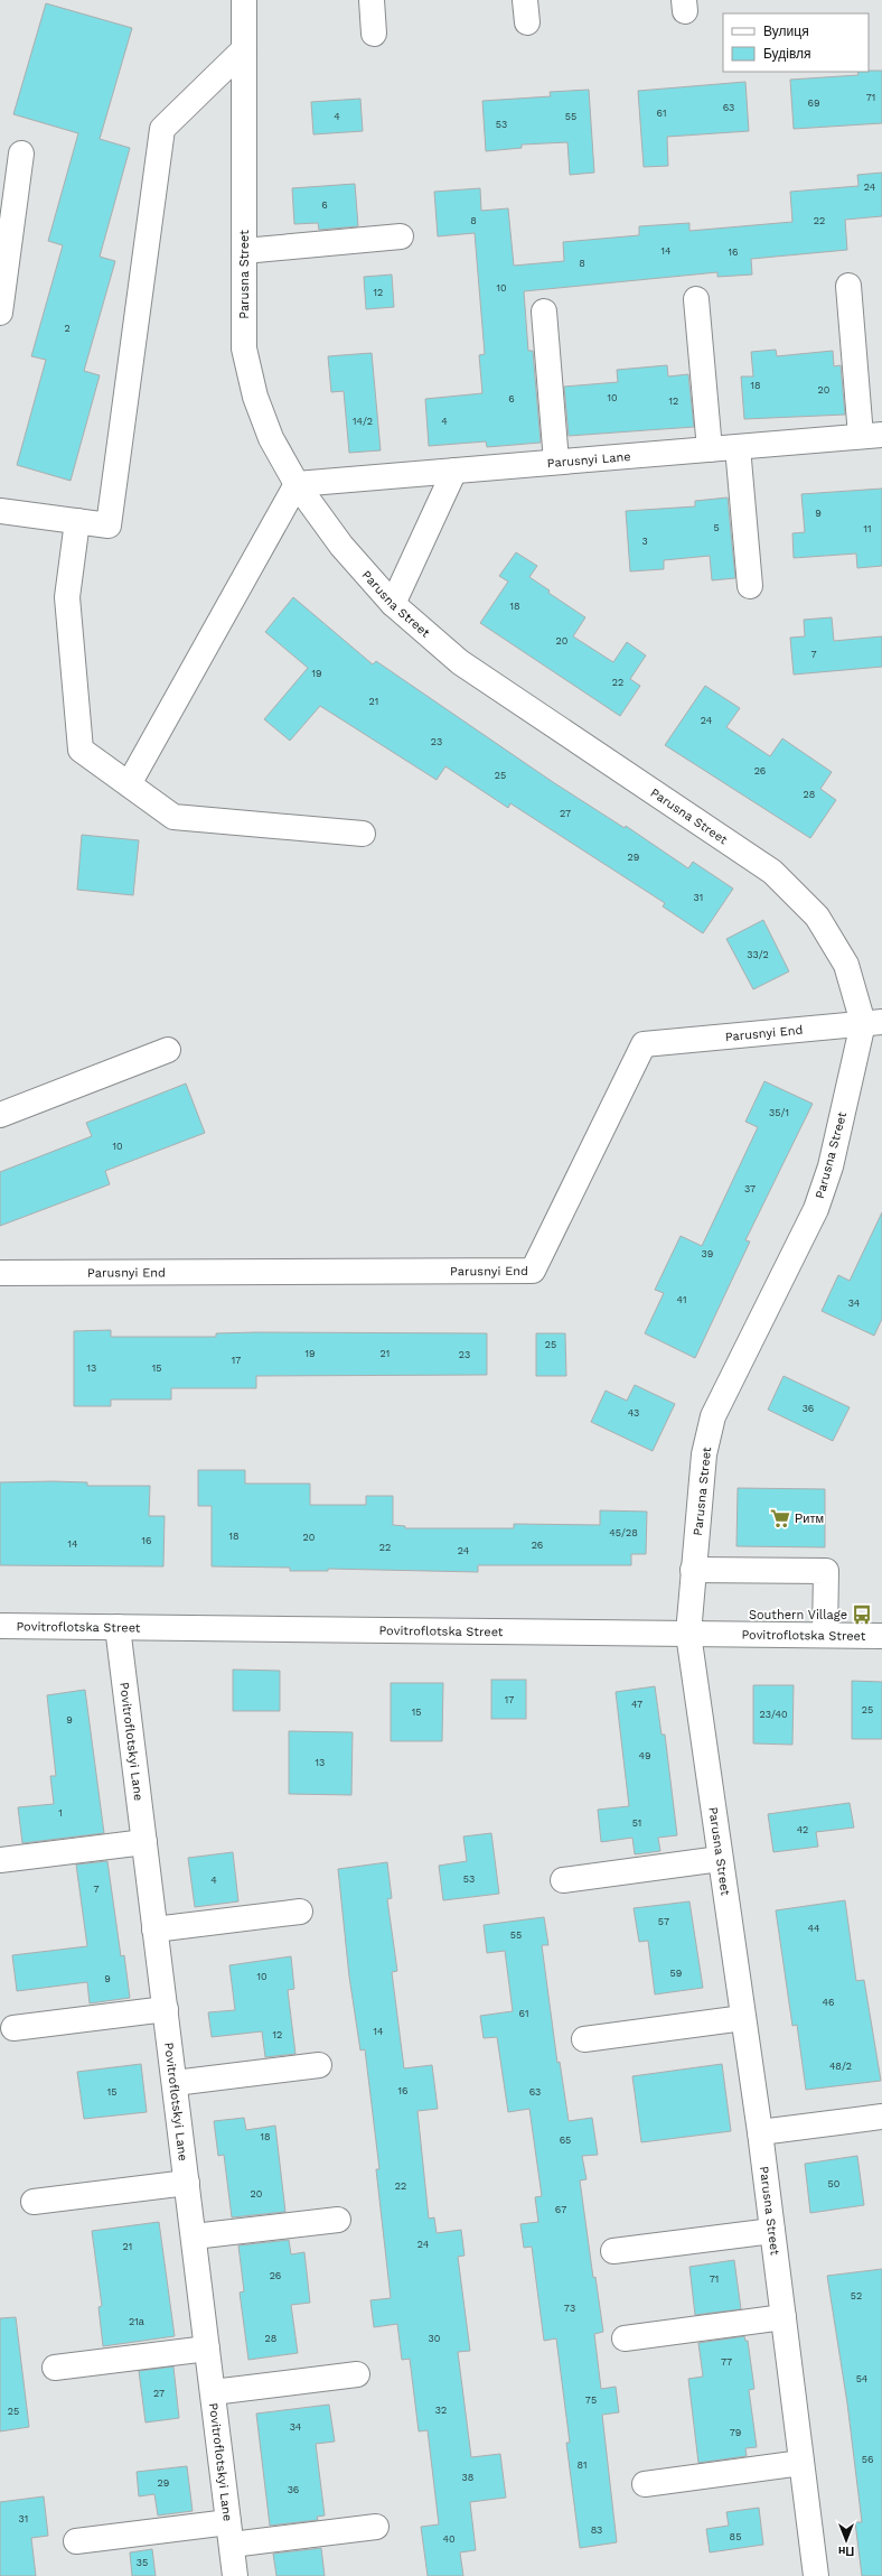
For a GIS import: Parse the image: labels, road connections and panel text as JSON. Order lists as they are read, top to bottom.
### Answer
{
  "streets": {
    "street": [
      "Parusna Street",
      "Parusnyi Lane",
      "Parusnyi End",
      "Povitroflotska Street",
      "Povitroflotskyi Lane"
    ]
  },
  "crossings": [
    ["Parusna Street", "Parusnyi Lane"],
    ["Parusna Street", "Parusnyi End"],
    ["Parusna Street", "Povitroflotska Street"],
    ["Povitroflotska Street", "Povitroflotskyi Lane"]
  ],
  "places": {
    "supermarket": ["Ритм"],
    "bus stop": ["Southern Village"]
  },
  "house_numbers": [
    "71",
    "69",
    "63",
    "61",
    "4",
    "55",
    "53",
    "24",
    "6",
    "8",
    "22",
    "14",
    "16",
    "8",
    "10",
    "12",
    "2",
    "18",
    "20",
    "10",
    "6",
    "12",
    "14/2",
    "4",
    "9",
    "5",
    "11",
    "3",
    "18",
    "20",
    "7",
    "19",
    "22",
    "21",
    "24",
    "23",
    "26",
    "25",
    "28",
    "27",
    "29",
    "31",
    "33/2",
    "35/1",
    "10",
    "37",
    "39",
    "41",
    "34",
    "25",
    "19",
    "21",
    "23",
    "17",
    "13",
    "15",
    "36",
    "43",
    "45/28",
    "18",
    "20",
    "16",
    "14",
    "26",
    "22",
    "24",
    "17",
    "47",
    "25",
    "15",
    "23/40",
    "9",
    "49",
    "13",
    "1",
    "51",
    "42",
    "53",
    "4",
    "7",
    "57",
    "44",
    "55",
    "59",
    "10",
    "9",
    "46",
    "61",
    "14",
    "12",
    "48/2",
    "16",
    "15",
    "63",
    "18",
    "65",
    "50",
    "22",
    "20",
    "67",
    "24",
    "21",
    "26",
    "71",
    "52",
    "73",
    "21а",
    "28",
    "30",
    "77",
    "54",
    "27",
    "75",
    "32",
    "25",
    "34",
    "79",
    "56",
    "81",
    "38",
    "29",
    "36",
    "31",
    "83",
    "85",
    "40",
    "35"
  ],
  "legend": ["Вулиця", "Будівля"],
  "north": "bottom"
}
